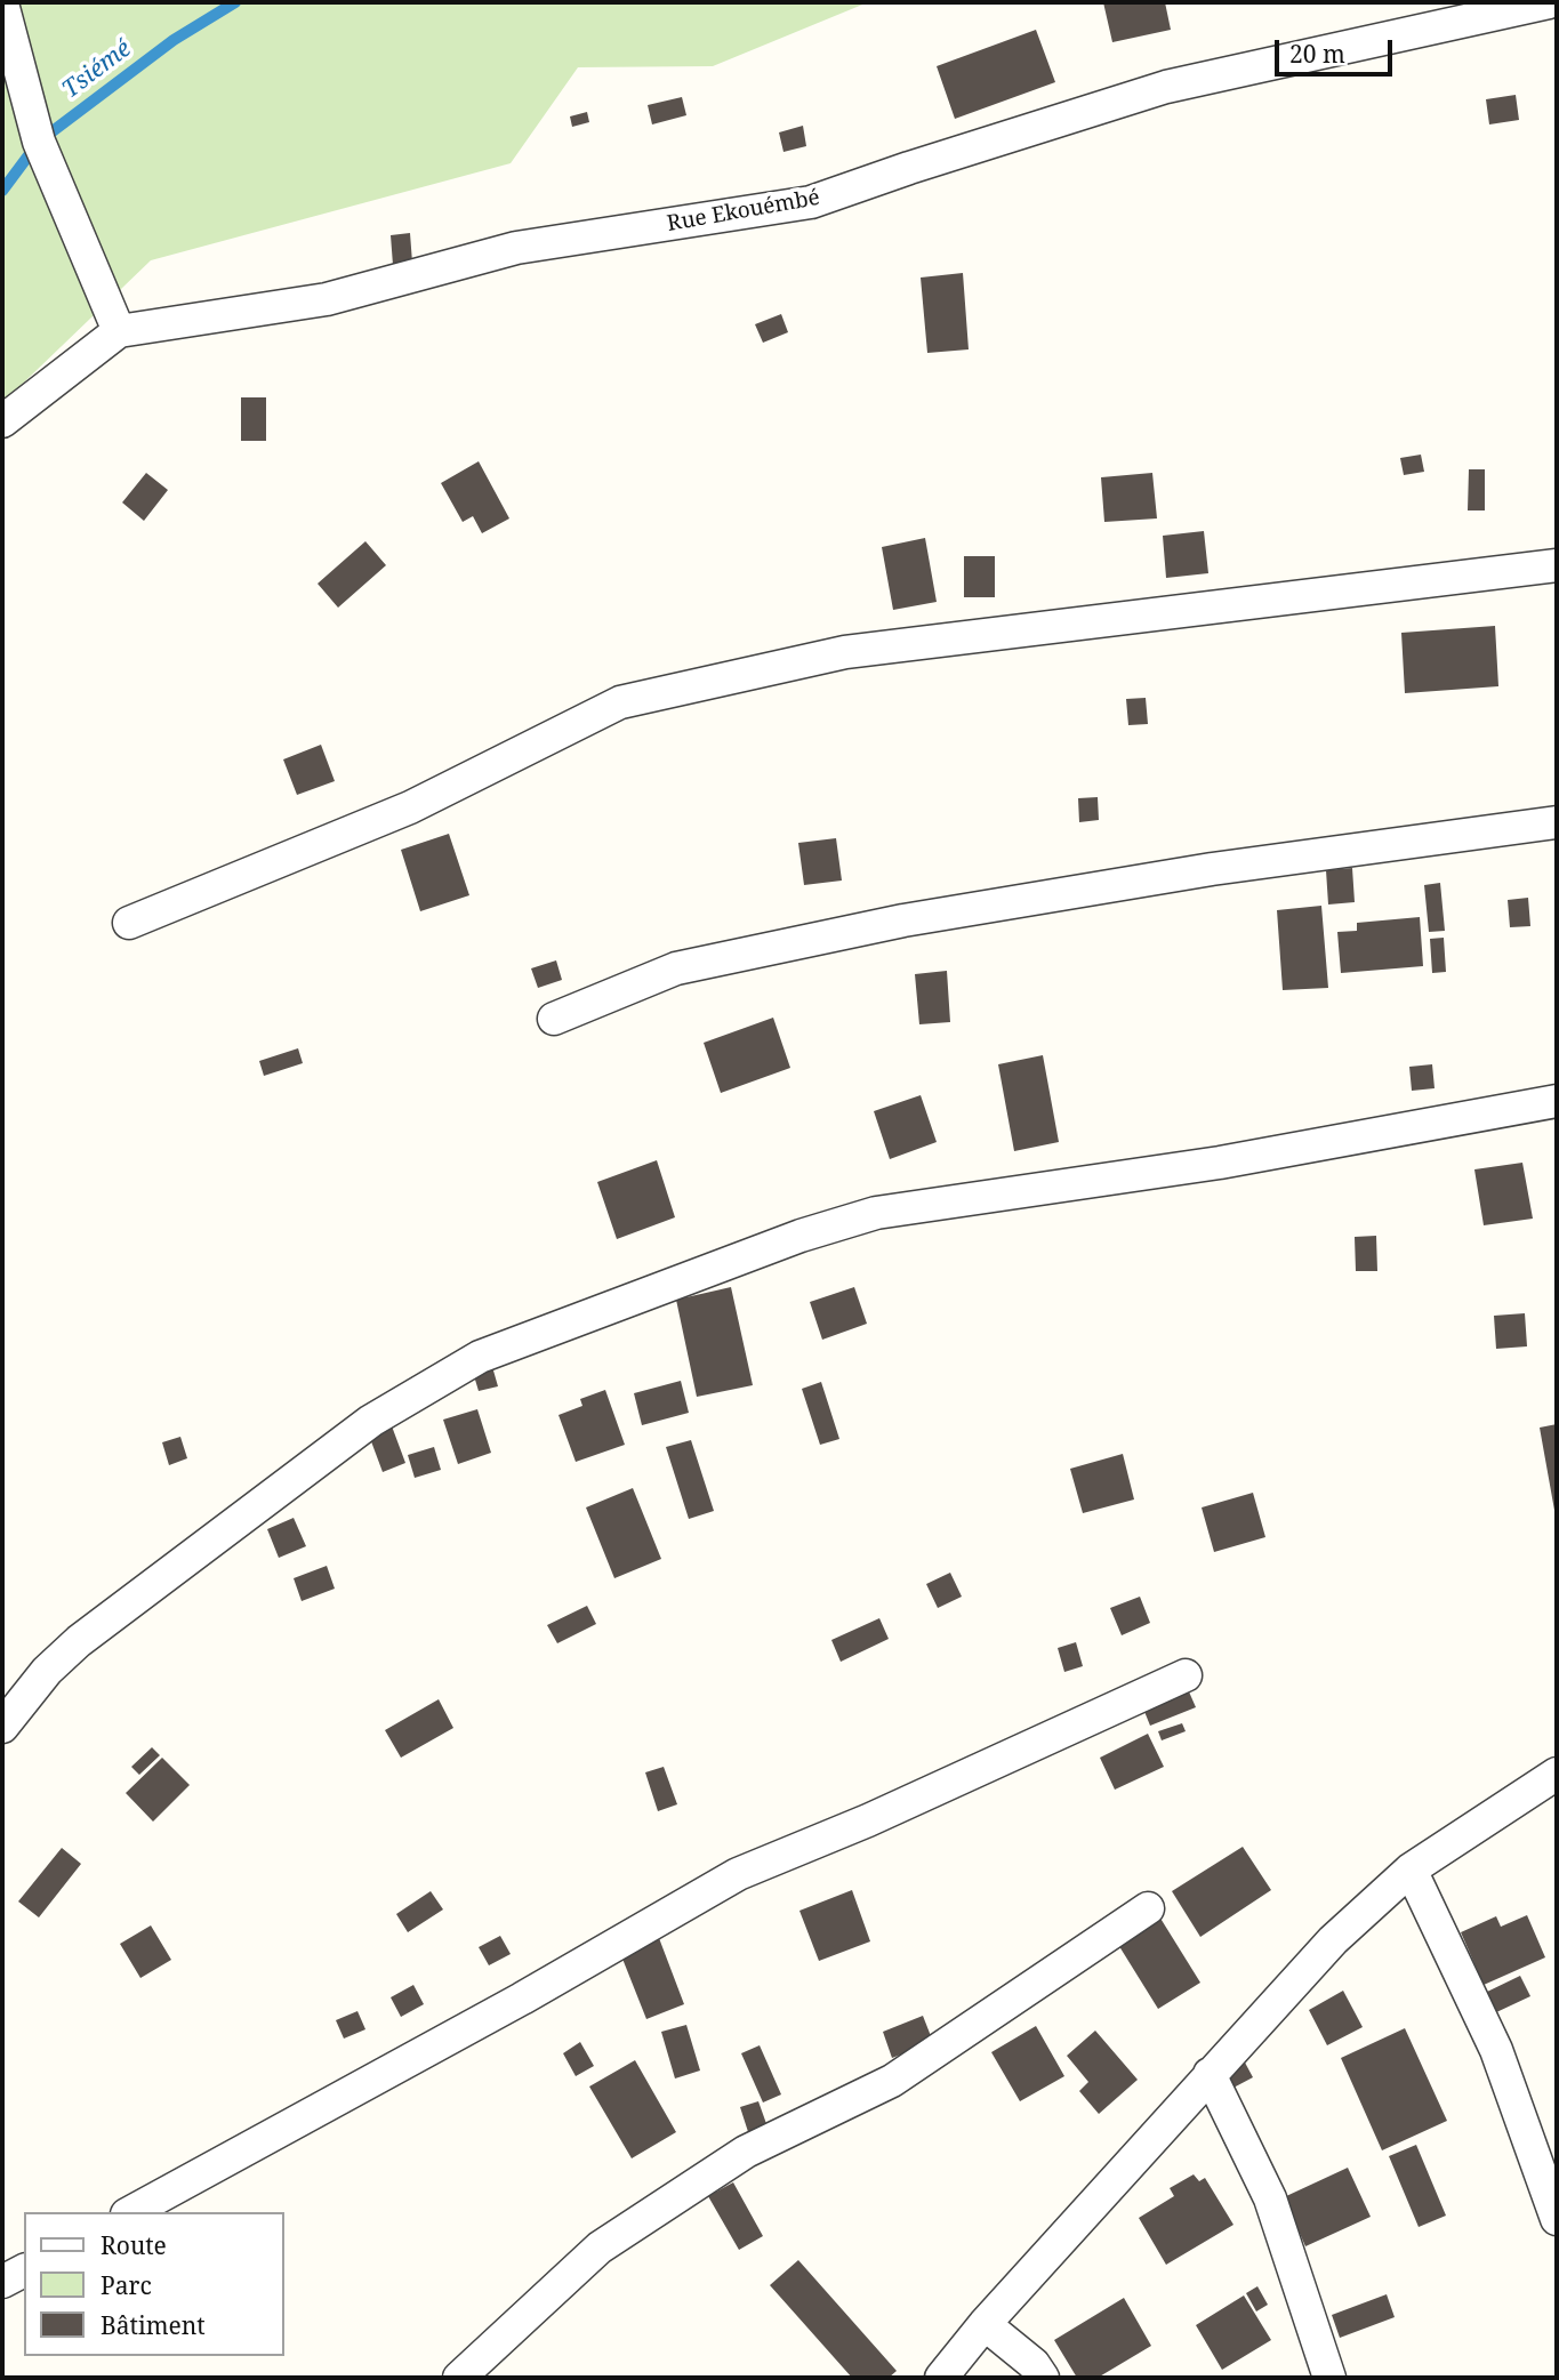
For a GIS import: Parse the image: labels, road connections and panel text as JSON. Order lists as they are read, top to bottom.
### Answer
{
  "streets": {
    "street": ["Rue Ekouémbé"]
  },
  "water": ["Tsiémé"],
  "legend": ["Route", "Parc", "Bâtiment"],
  "scale_bar": "20 m"
}
